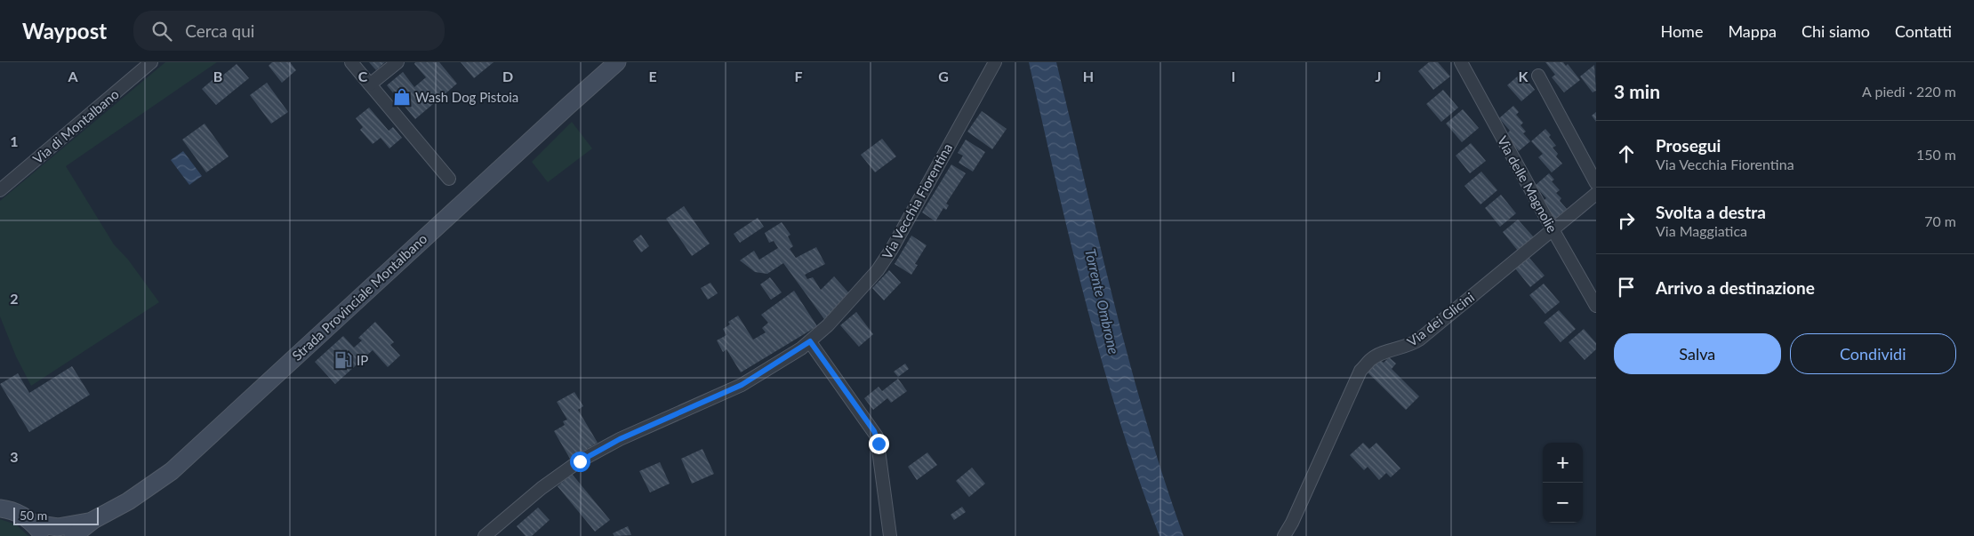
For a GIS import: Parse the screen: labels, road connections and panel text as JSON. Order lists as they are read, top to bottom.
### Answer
{
  "streets": {
    "main road": ["Strada Provinciale Montalbano"],
    "street": [
      "Via di Montalbano",
      "Via delle Magnolie",
      "Via Vecchia Fiorentina",
      "Via dei Glicini"
    ]
  },
  "crossings": [
    ["Via delle Magnolie", "Via dei Glicini"]
  ],
  "water": ["Torrente Ombrone"],
  "places": {
    "shop": ["Wash Dog Pistoia"],
    "fuel station": ["IP"]
  },
  "scale_bar": "50 m",
  "page": {
    "header": "Waypost",
    "search": "Cerca qui",
    "nav": [
      "Home",
      "Mappa",
      "Chi siamo",
      "Contatti"
    ],
    "heading": ["3 min", "A piedi · 220 m"],
    "list": [
      ["Prosegui", "Via Vecchia Fiorentina", "150 m"],
      ["Svolta a destra", "Via Maggiatica", "70 m"],
      "Arrivo a destinazione"
    ],
    "buttons": ["Salva", "Condividi"],
    "map_buttons": ["+", "−"],
    "scale": "50 m"
  },
  "grid": {
    "columns": [
      "A",
      "B",
      "C",
      "D",
      "E",
      "F",
      "G",
      "H",
      "I",
      "J",
      "K"
    ],
    "rows": ["1", "2", "3"]
  }
}
